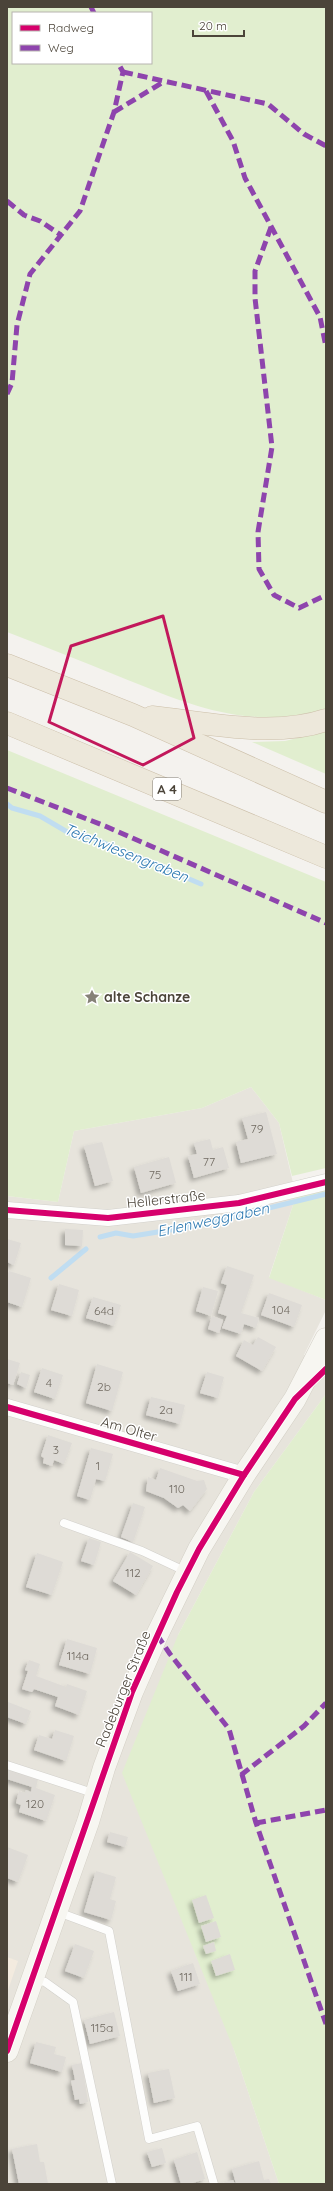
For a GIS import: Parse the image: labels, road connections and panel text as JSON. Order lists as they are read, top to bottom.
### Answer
{
  "streets": {
    "highway": ["A 4"],
    "main road": ["Radeburger Straße"],
    "street": ["Hellerstraße", "Am Olter"]
  },
  "crossings": [
    ["Am Olter", "Radeburger Straße"]
  ],
  "water": ["Teichwiesengraben", "Erlenweggraben"],
  "places": {
    "place": ["alte Schanze"]
  },
  "house_numbers": [
    "79",
    "77",
    "75",
    "104",
    "64d",
    "4",
    "2b",
    "2a",
    "3",
    "1",
    "110",
    "112",
    "114a",
    "120",
    "111",
    "115a"
  ],
  "legend": ["Radweg", "Weg"],
  "scale_bar": "20 m"
}
